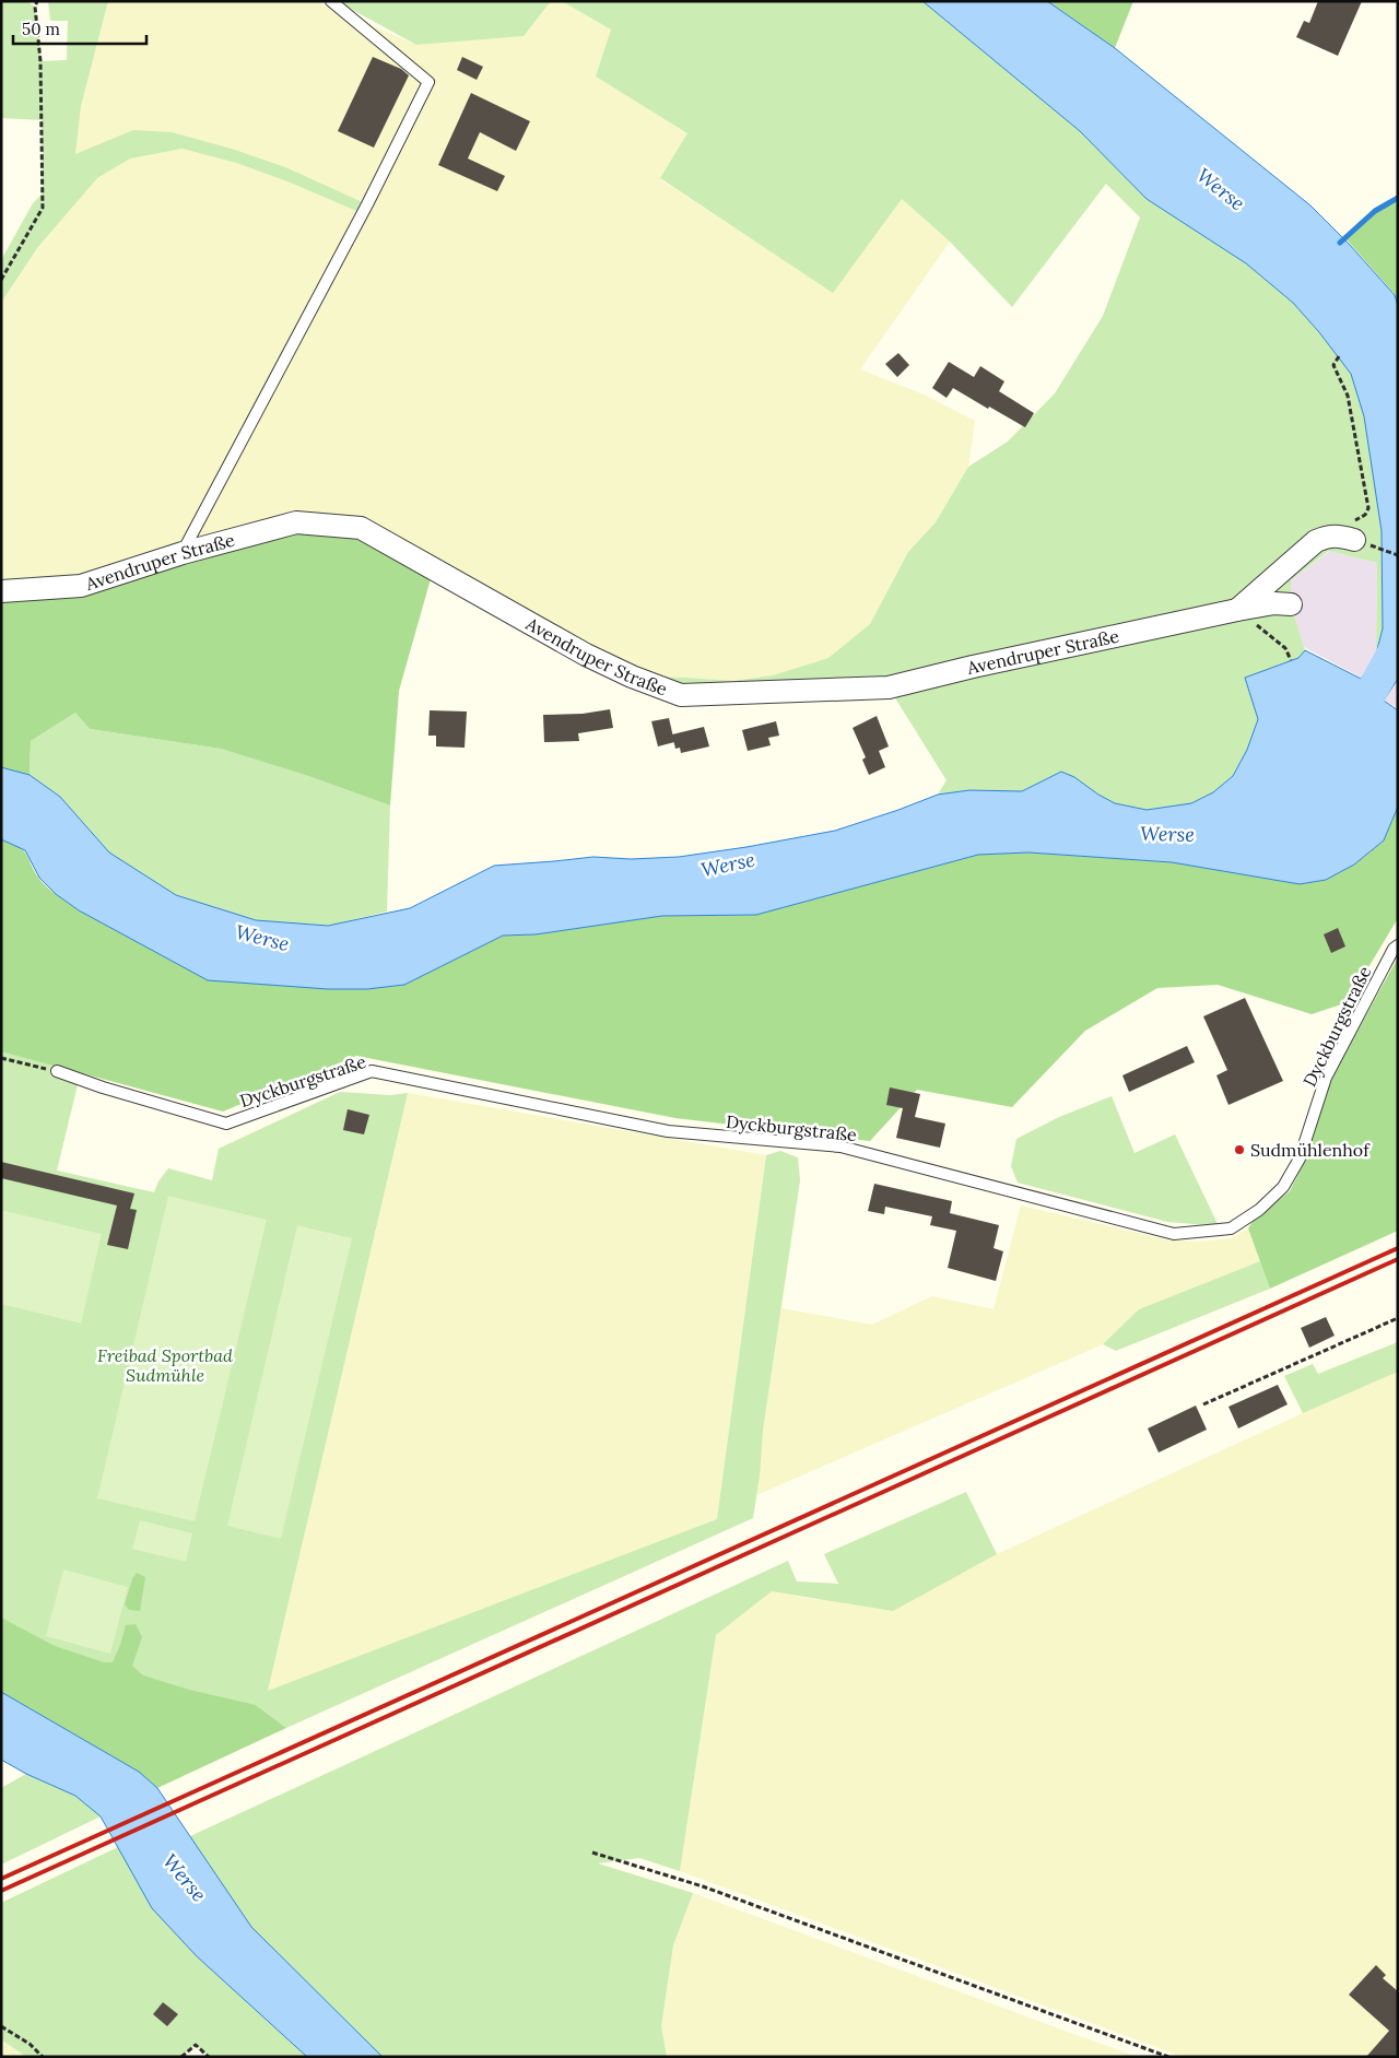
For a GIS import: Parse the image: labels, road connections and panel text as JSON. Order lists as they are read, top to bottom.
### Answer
{
  "streets": {
    "street": ["Avendruper Straße"],
    "lane": ["Dyckburgstraße"]
  },
  "water": ["Werse"],
  "parks": ["Freibad Sportbad Sudmühle"],
  "places": ["Sudmühlenhof"],
  "scale_bar": "50 m"
}
